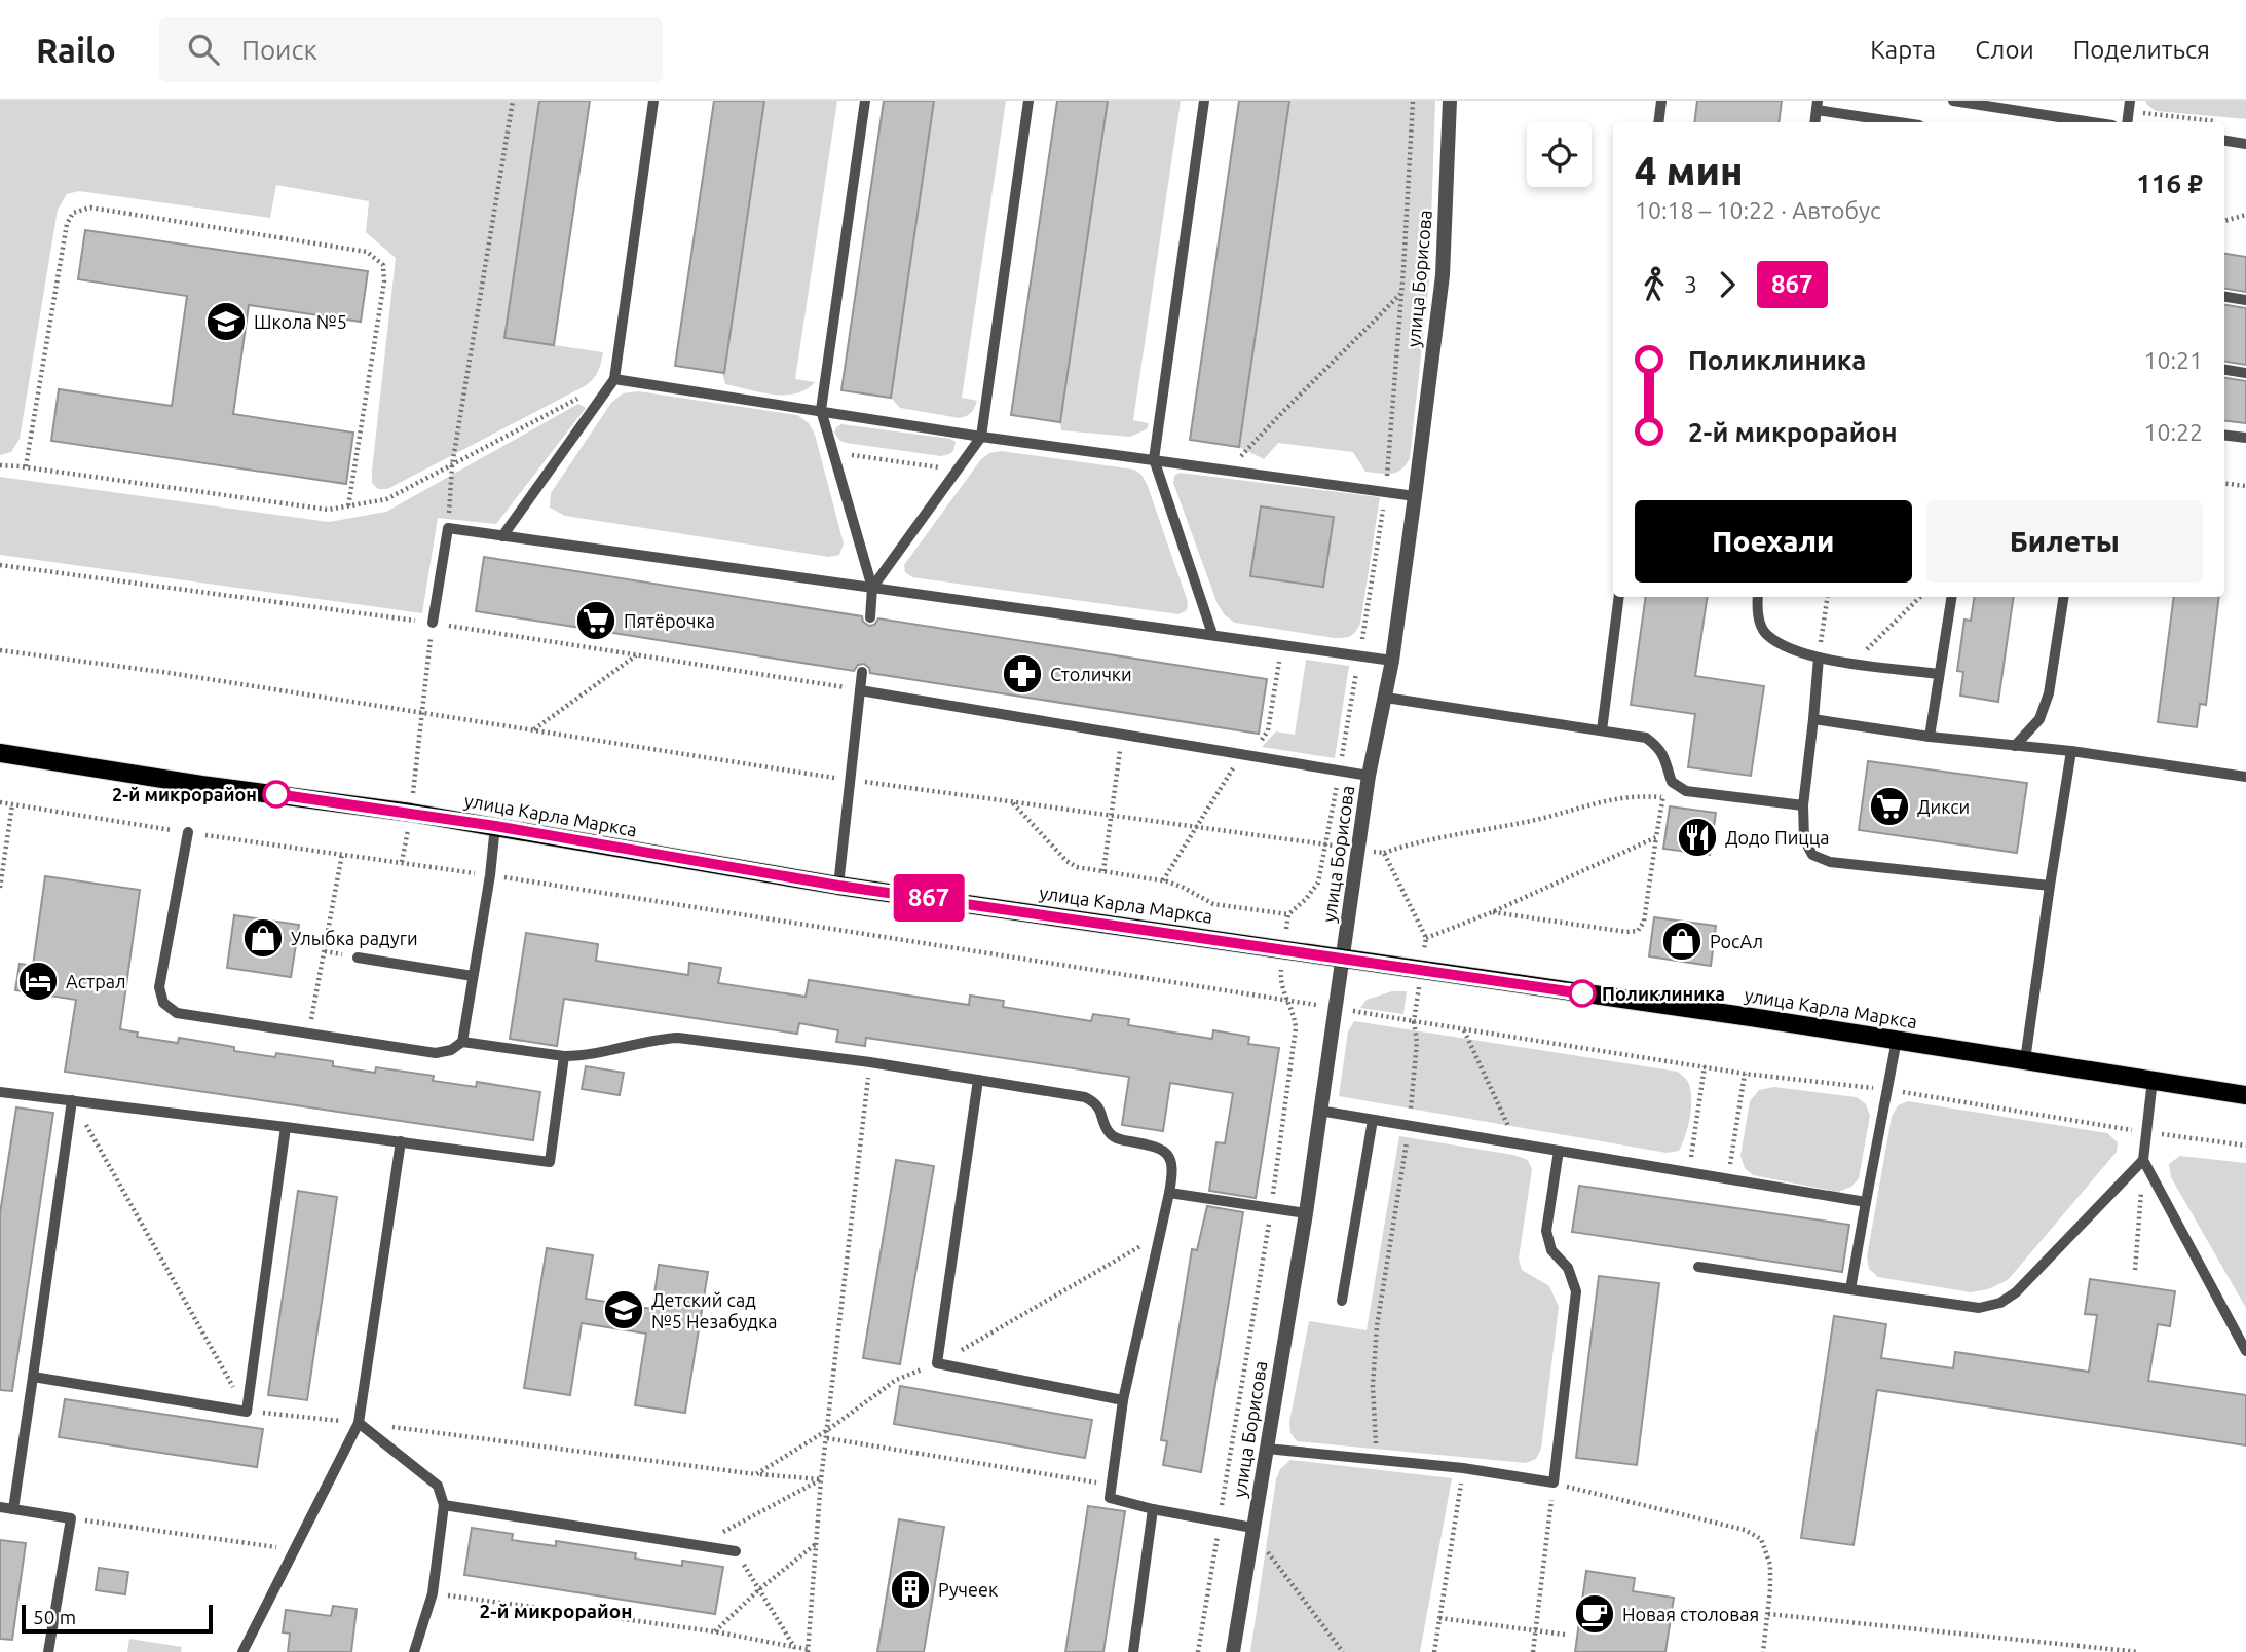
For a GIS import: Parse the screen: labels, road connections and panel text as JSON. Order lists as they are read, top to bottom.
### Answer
{
  "streets": {
    "main road": ["улица Карла Маркса"],
    "street": ["улица Борисова"]
  },
  "crossings": [
    ["улица Борисова", "улица Карла Маркса"]
  ],
  "districts": ["2-й микрорайон"],
  "places": {
    "school or university": ["Школа №5", "Детский сад №5 Незабудка"],
    "supermarket": ["Пятёрочка", "Дикси"],
    "pharmacy": ["Столички"],
    "other": ["2-й микрорайон", "Поликлиника"],
    "restaurant": ["Додо Пицца"],
    "shop": ["Улыбка радуги", "РосАл"],
    "hotel": ["Астрал"],
    "building": ["Ручеек"],
    "cafe": ["Новая столовая"]
  },
  "lines": ["bus line 867"],
  "scale_bar": "50 m",
  "page": {
    "header": "Railo",
    "search": "Поиск",
    "nav": ["Карта", "Слои", "Поделиться"],
    "on_map": "867",
    "heading": ["4 мин", "10:18 – 10:22 · Автобус", "116 ₽"],
    "legs": ["3", "867"],
    "list": [
      {
        "name": "Поликлиника",
        "value": "10:21"
      },
      {
        "name": "2-й микрорайон",
        "value": "10:22"
      }
    ],
    "buttons": ["Поехали", "Билеты"],
    "scale": "50 m"
  }
}
